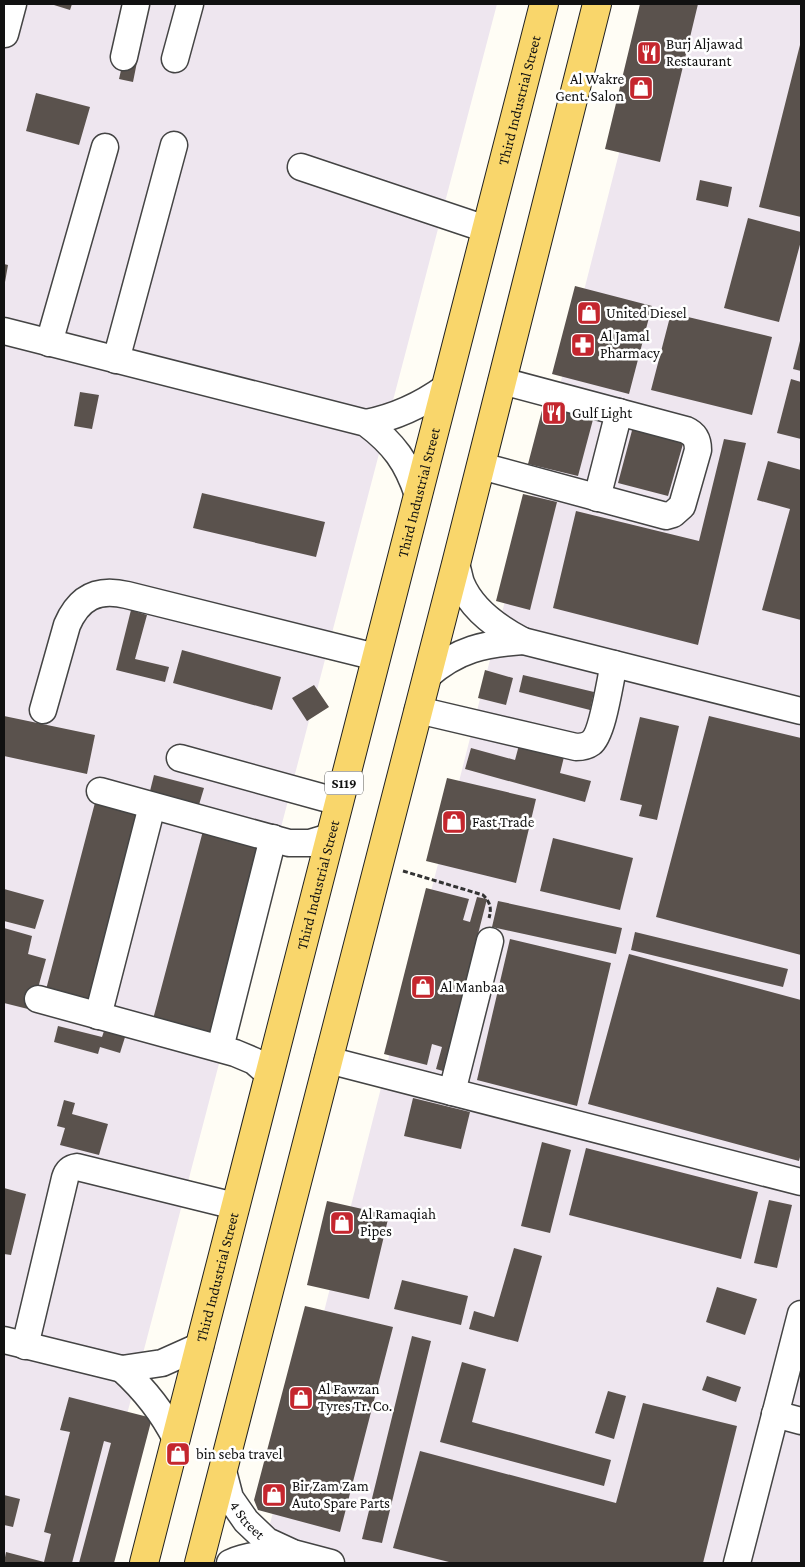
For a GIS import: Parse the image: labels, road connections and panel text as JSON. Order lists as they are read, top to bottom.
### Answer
{
  "streets": {
    "main road": ["Third Industrial Street", "S119"],
    "street": ["4 Street"]
  },
  "places": {
    "restaurant": ["Burj Aljawad Restaurant", "Gulf Light"],
    "shop": [
      "Al Wakre Gent. Salon",
      "United Diesel",
      "Fast Trade",
      "Al Manbaa",
      "Al Ramaqiah Pipes",
      "Al Fawzan Tyres Tr. Co.",
      "bin seba travel",
      "Bir Zam Zam Auto Spare Parts"
    ],
    "pharmacy": ["Al Jamal Pharmacy"]
  }
}
